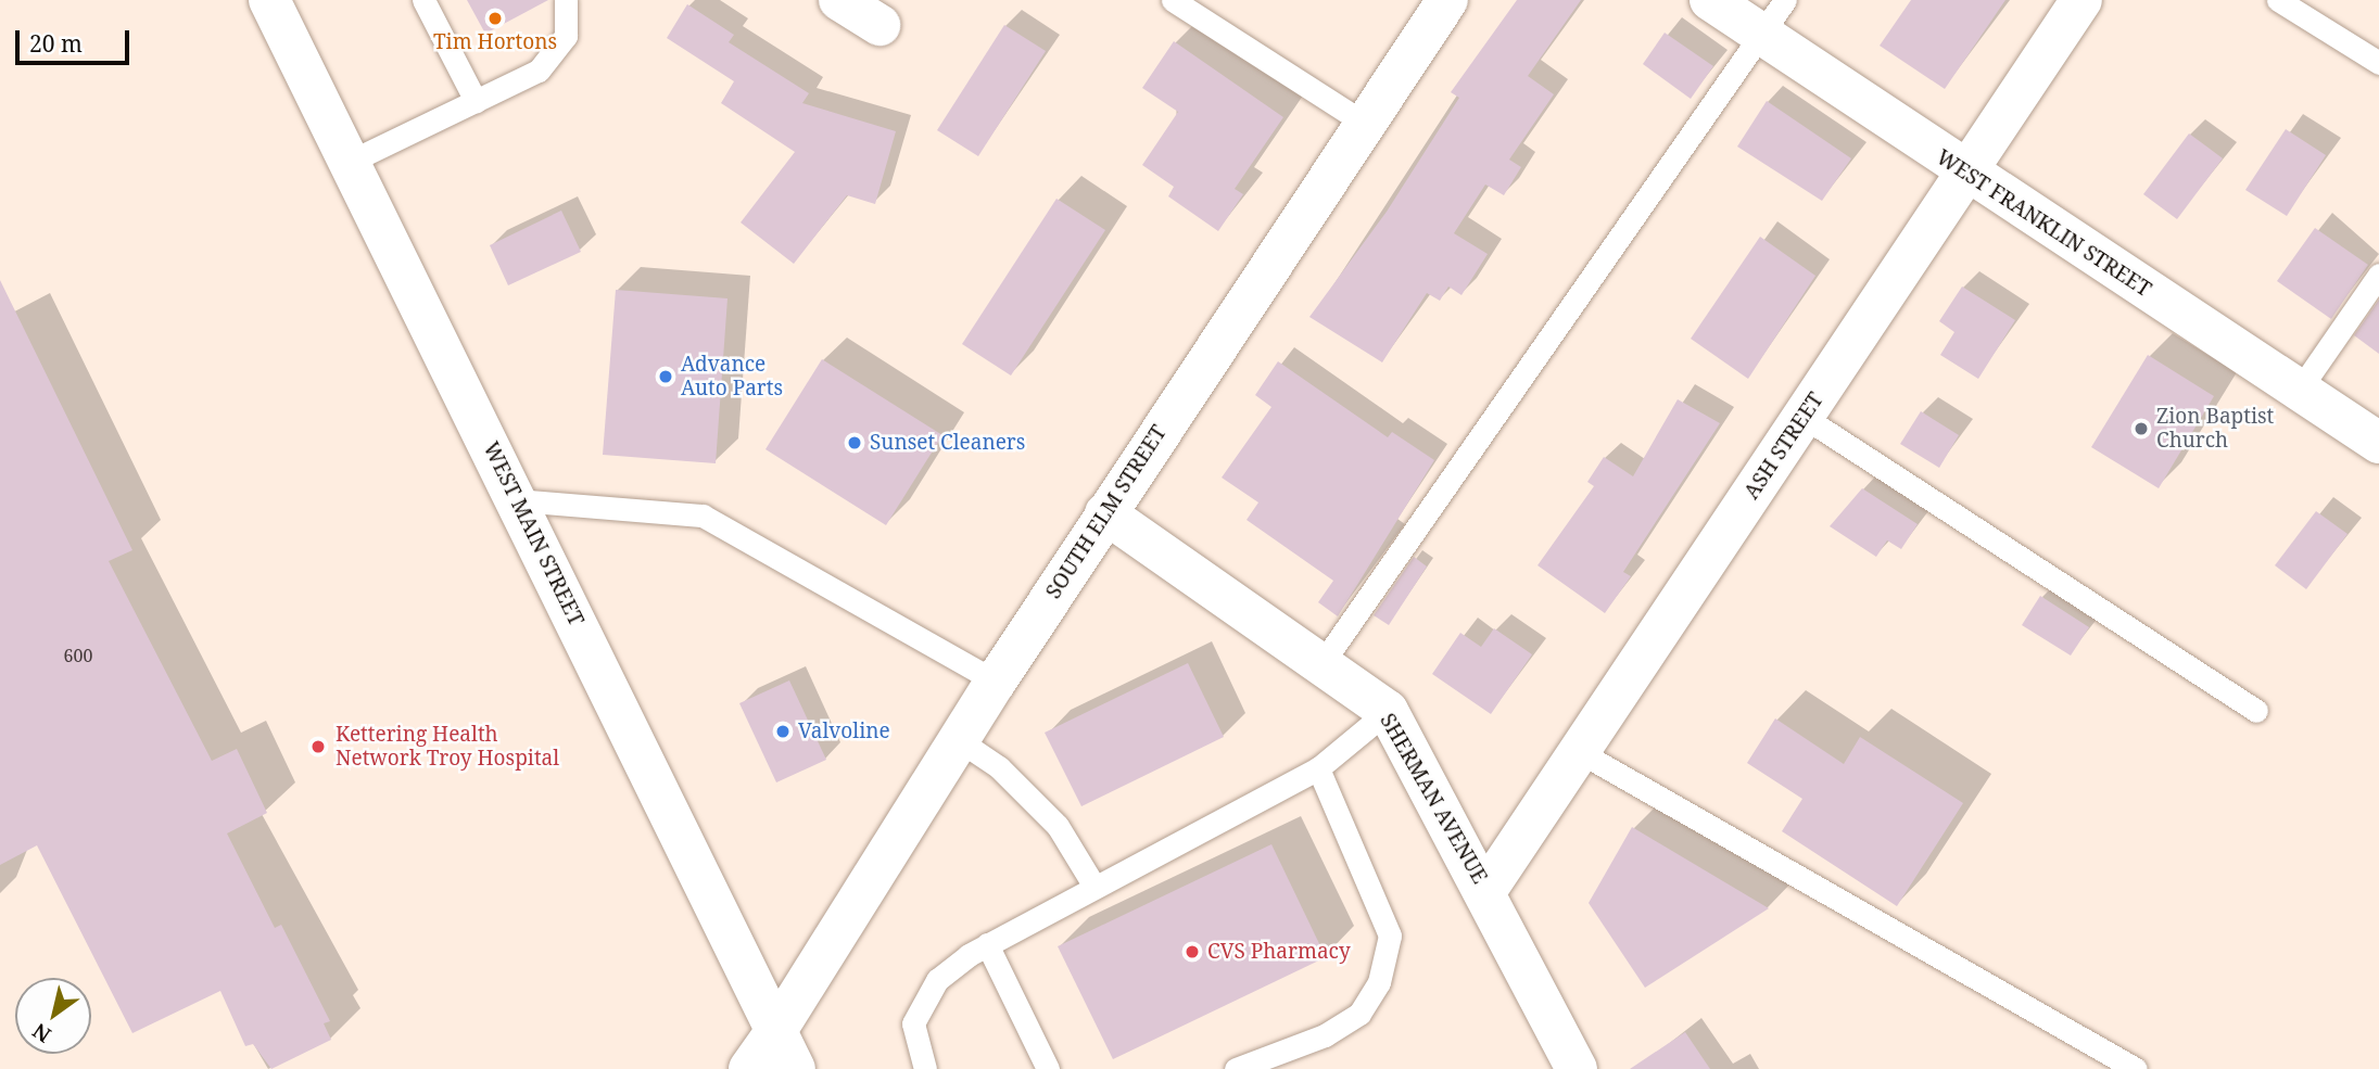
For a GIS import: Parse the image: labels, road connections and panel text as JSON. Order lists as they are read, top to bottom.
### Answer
{
  "streets": {
    "street": [
      "WEST FRANKLIN STREET",
      "ASH STREET",
      "SOUTH ELM STREET",
      "WEST MAIN STREET",
      "SHERMAN AVENUE"
    ]
  },
  "crossings": [
    ["WEST FRANKLIN STREET", "ASH STREET"],
    ["ASH STREET", "SHERMAN AVENUE"],
    ["SOUTH ELM STREET", "WEST MAIN STREET"],
    ["SOUTH ELM STREET", "SHERMAN AVENUE"]
  ],
  "places": [
    "Tim Hortons",
    "Advance Auto Parts",
    "Zion Baptist Church",
    "Sunset Cleaners",
    "Valvoline",
    "Kettering Health Network Troy Hospital",
    "CVS Pharmacy"
  ],
  "house_numbers": ["600"],
  "scale_bar": "20 m",
  "north": "bottom left"
}
